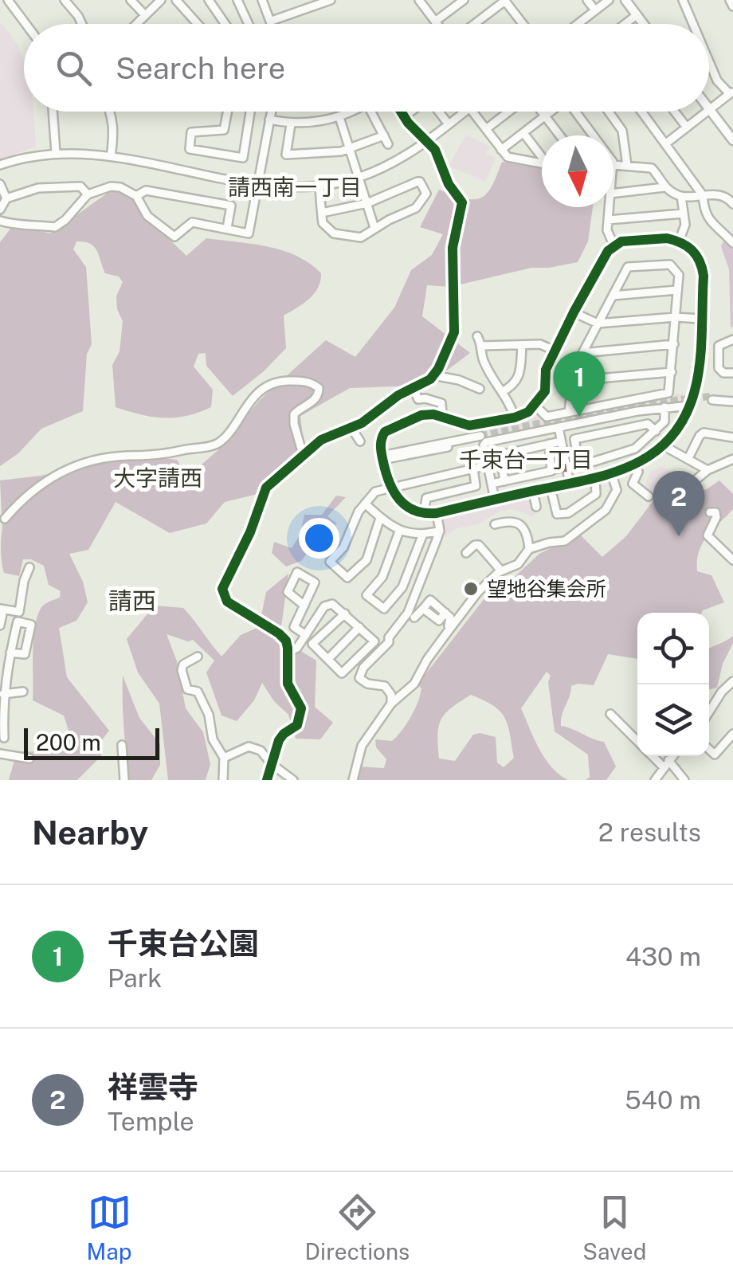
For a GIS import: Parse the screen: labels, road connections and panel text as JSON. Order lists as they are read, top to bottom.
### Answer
{
  "districts": [
    "請西南一丁目",
    "千束台一丁目",
    "大字請西",
    "請西"
  ],
  "places": ["望地谷集会所"],
  "scale_bar": "200 m",
  "north": "bottom",
  "page": {
    "search": "Search here",
    "pins": ["1", "2"],
    "scale": "200 m",
    "heading": ["Nearby", "2 results"],
    "list": [
      {
        "mark": "1",
        "name": "千束台公園",
        "note": "Park",
        "value": "430 m"
      },
      {
        "mark": "2",
        "name": "祥雲寺",
        "note": "Temple",
        "value": "540 m"
      }
    ],
    "nav": ["Map", "Directions", "Saved"]
  }
}
